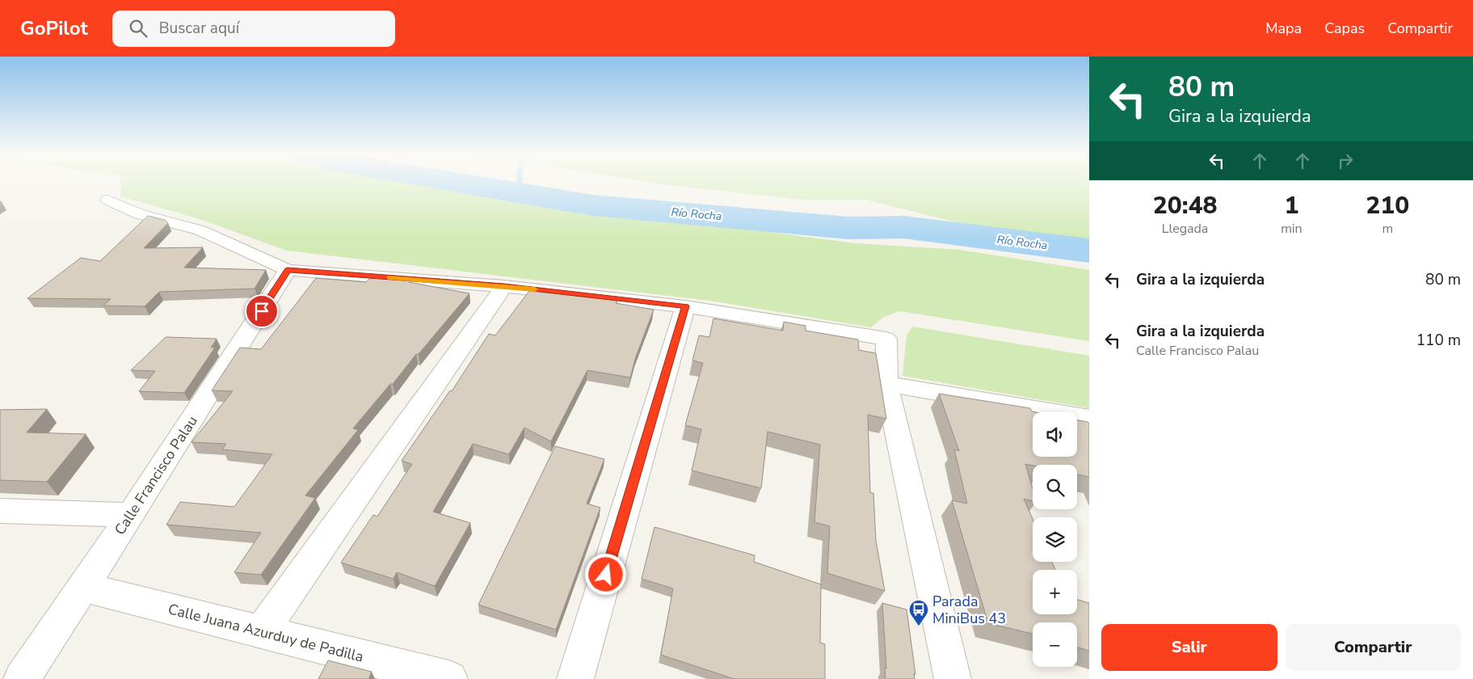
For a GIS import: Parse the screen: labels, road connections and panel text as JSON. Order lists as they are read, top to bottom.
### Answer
{
  "streets": {
    "street": ["Calle Francisco Palau", "Calle Juana Azurduy de Padilla"]
  },
  "crossings": [
    ["Calle Francisco Palau", "Calle Juana Azurduy de Padilla"]
  ],
  "water": ["Río Rocha"],
  "places": {
    "bus stop": ["Parada MiniBus 43"]
  },
  "page": {
    "header": "GoPilot",
    "search": "Buscar aquí",
    "nav": ["Mapa", "Capas", "Compartir"],
    "turn": ["80 m", "Gira a la izquierda"],
    "eta": [
      "20:48",
      "Llegada",
      "1",
      "min",
      "210",
      "m"
    ],
    "list": [
      {
        "name": "Gira a la izquierda",
        "value": "80 m"
      },
      {
        "name": "Gira a la izquierda",
        "note": "Calle Francisco Palau",
        "value": "110 m"
      }
    ],
    "map_buttons": ["+", "−"],
    "buttons": ["Salir", "Compartir"]
  }
}
